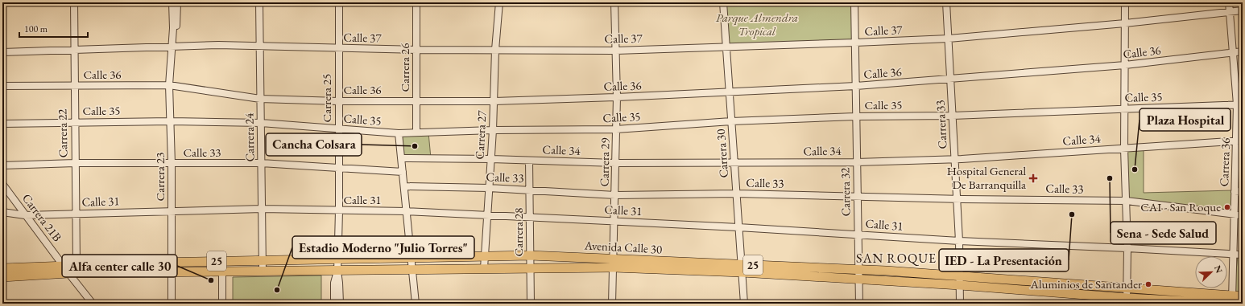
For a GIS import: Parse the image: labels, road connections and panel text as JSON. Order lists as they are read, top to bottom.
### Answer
{
  "streets": {
    "highway": ["Avenida Calle 30", "25"],
    "street": [
      "Calle 37",
      "Calle 36",
      "Carrera 26",
      "Calle 35",
      "Carrera 25",
      "Carrera 33",
      "Carrera 22",
      "Carrera 27",
      "Carrera 24",
      "Calle 34",
      "Calle 33",
      "Carrera 30",
      "Carrera 29",
      "Carrera 36",
      "Carrera 23",
      "Carrera 32",
      "Calle 31",
      "Carrera 21B",
      "Carrera 28"
    ]
  },
  "crossings": [
    ["Calle 37", "Carrera 26"],
    ["Calle 37", "Carrera 25"],
    ["Calle 37", "Carrera 33"],
    ["Calle 37", "Carrera 22"],
    ["Calle 37", "Carrera 27"],
    ["Calle 37", "Carrera 24"],
    ["Calle 37", "Carrera 30"],
    ["Calle 37", "Carrera 29"],
    ["Calle 37", "Carrera 36"],
    ["Calle 37", "Carrera 23"],
    ["Calle 37", "Carrera 32"],
    ["Calle 36", "Carrera 26"],
    ["Calle 36", "Carrera 25"],
    ["Calle 36", "Carrera 33"],
    ["Calle 36", "Carrera 22"],
    ["Calle 36", "Carrera 27"],
    ["Calle 36", "Carrera 24"],
    ["Calle 36", "Carrera 30"],
    ["Calle 36", "Carrera 29"],
    ["Calle 36", "Carrera 36"],
    ["Calle 36", "Carrera 23"],
    ["Calle 36", "Carrera 32"],
    ["Carrera 26", "Calle 35"],
    ["Calle 35", "Carrera 25"],
    ["Calle 35", "Carrera 33"],
    ["Calle 35", "Carrera 22"],
    ["Calle 35", "Carrera 27"],
    ["Calle 35", "Carrera 24"],
    ["Calle 35", "Carrera 30"],
    ["Calle 35", "Carrera 29"],
    ["Calle 35", "Carrera 36"],
    ["Calle 35", "Carrera 23"],
    ["Calle 35", "Carrera 32"],
    ["Carrera 25", "Calle 33"],
    ["Carrera 25", "Calle 31"],
    ["Carrera 25", "Avenida Calle 30"],
    ["Carrera 33", "Calle 34"],
    ["Carrera 33", "Calle 33"],
    ["Carrera 33", "Calle 31"],
    ["Carrera 33", "Avenida Calle 30"],
    ["Carrera 22", "Calle 33"],
    ["Carrera 22", "Calle 31"],
    ["Carrera 22", "Avenida Calle 30"],
    ["Carrera 27", "Calle 34"],
    ["Carrera 27", "Calle 33"],
    ["Carrera 27", "Calle 31"],
    ["Carrera 27", "Avenida Calle 30"],
    ["Carrera 24", "Calle 33"],
    ["Carrera 24", "Calle 31"],
    ["Carrera 24", "Avenida Calle 30"],
    ["Calle 34", "Carrera 30"],
    ["Calle 34", "Carrera 29"],
    ["Calle 34", "Carrera 36"],
    ["Calle 34", "Carrera 32"],
    ["Calle 34", "Carrera 28"],
    ["Calle 33", "Carrera 30"],
    ["Calle 33", "Carrera 29"],
    ["Calle 33", "Carrera 36"],
    ["Calle 33", "Carrera 23"],
    ["Calle 33", "Carrera 32"],
    ["Calle 33", "Carrera 28"],
    ["Carrera 30", "Calle 31"],
    ["Carrera 30", "Avenida Calle 30"],
    ["Carrera 29", "Calle 31"],
    ["Carrera 29", "Avenida Calle 30"],
    ["Carrera 36", "Calle 31"],
    ["Carrera 36", "Avenida Calle 30"],
    ["Carrera 23", "Calle 31"],
    ["Carrera 23", "Avenida Calle 30"],
    ["Carrera 32", "Calle 31"],
    ["Carrera 32", "Avenida Calle 30"],
    ["Calle 31", "Carrera 21B"],
    ["Calle 31", "Carrera 28"],
    ["Carrera 21B", "Avenida Calle 30"],
    ["Carrera 28", "Avenida Calle 30"]
  ],
  "districts": ["SAN ROQUE"],
  "parks": ["Parque Almendra Tropical"],
  "places": {
    "other": [
      "Cancha Colsara",
      "Plaza Hospital",
      "Sena - Sede Salud",
      "CAI - San Roque",
      "IED - La Presentación",
      "Alfa center calle 30",
      "Aluminios de Santander",
      "Estadio Moderno \"Julio Torres\""
    ],
    "health": ["Hospital General De Barranquilla"]
  },
  "scale_bar": "100 m",
  "north": "top right"
}
